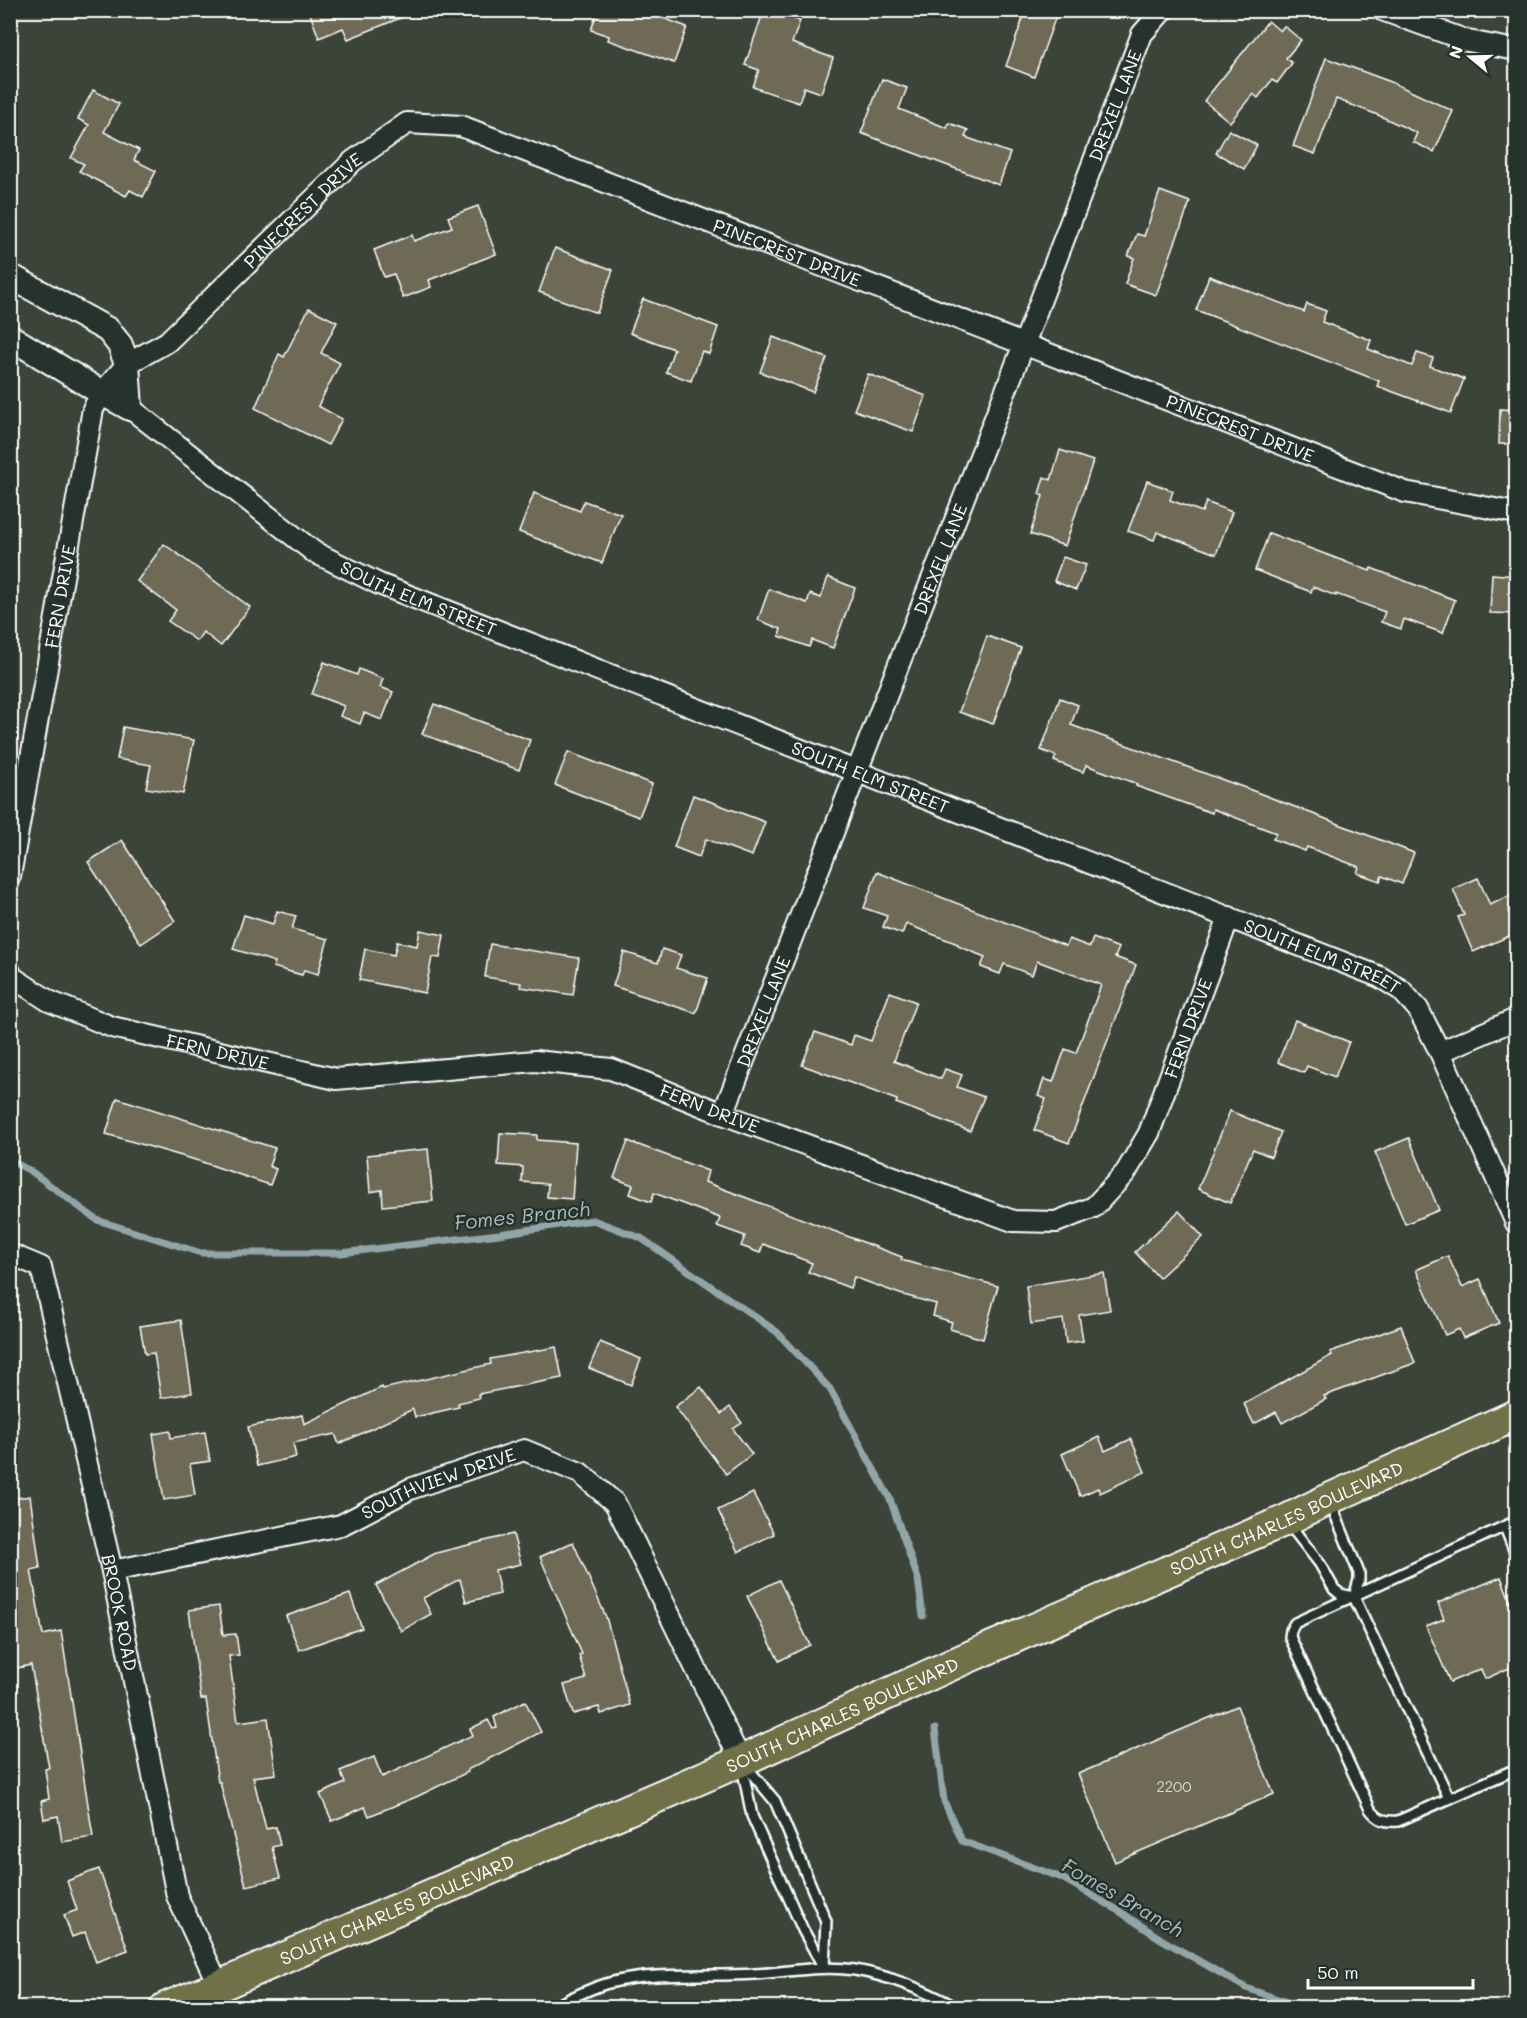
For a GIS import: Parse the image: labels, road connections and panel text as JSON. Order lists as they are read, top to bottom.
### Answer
{
  "streets": {
    "main road": ["SOUTH CHARLES BOULEVARD"],
    "street": [
      "DREXEL LANE",
      "PINECREST DRIVE",
      "FERN DRIVE",
      "SOUTH ELM STREET",
      "SOUTHVIEW DRIVE",
      "BROOK ROAD"
    ]
  },
  "crossings": [
    ["DREXEL LANE", "PINECREST DRIVE"],
    ["DREXEL LANE", "FERN DRIVE"],
    ["DREXEL LANE", "SOUTH ELM STREET"],
    ["PINECREST DRIVE", "FERN DRIVE"],
    ["FERN DRIVE", "SOUTH ELM STREET"],
    ["SOUTHVIEW DRIVE", "SOUTH CHARLES BOULEVARD"],
    ["SOUTHVIEW DRIVE", "BROOK ROAD"],
    ["SOUTH CHARLES BOULEVARD", "BROOK ROAD"]
  ],
  "water": ["Fomes Branch"],
  "house_numbers": ["2200"],
  "scale_bar": "50 m",
  "north": "left"
}
